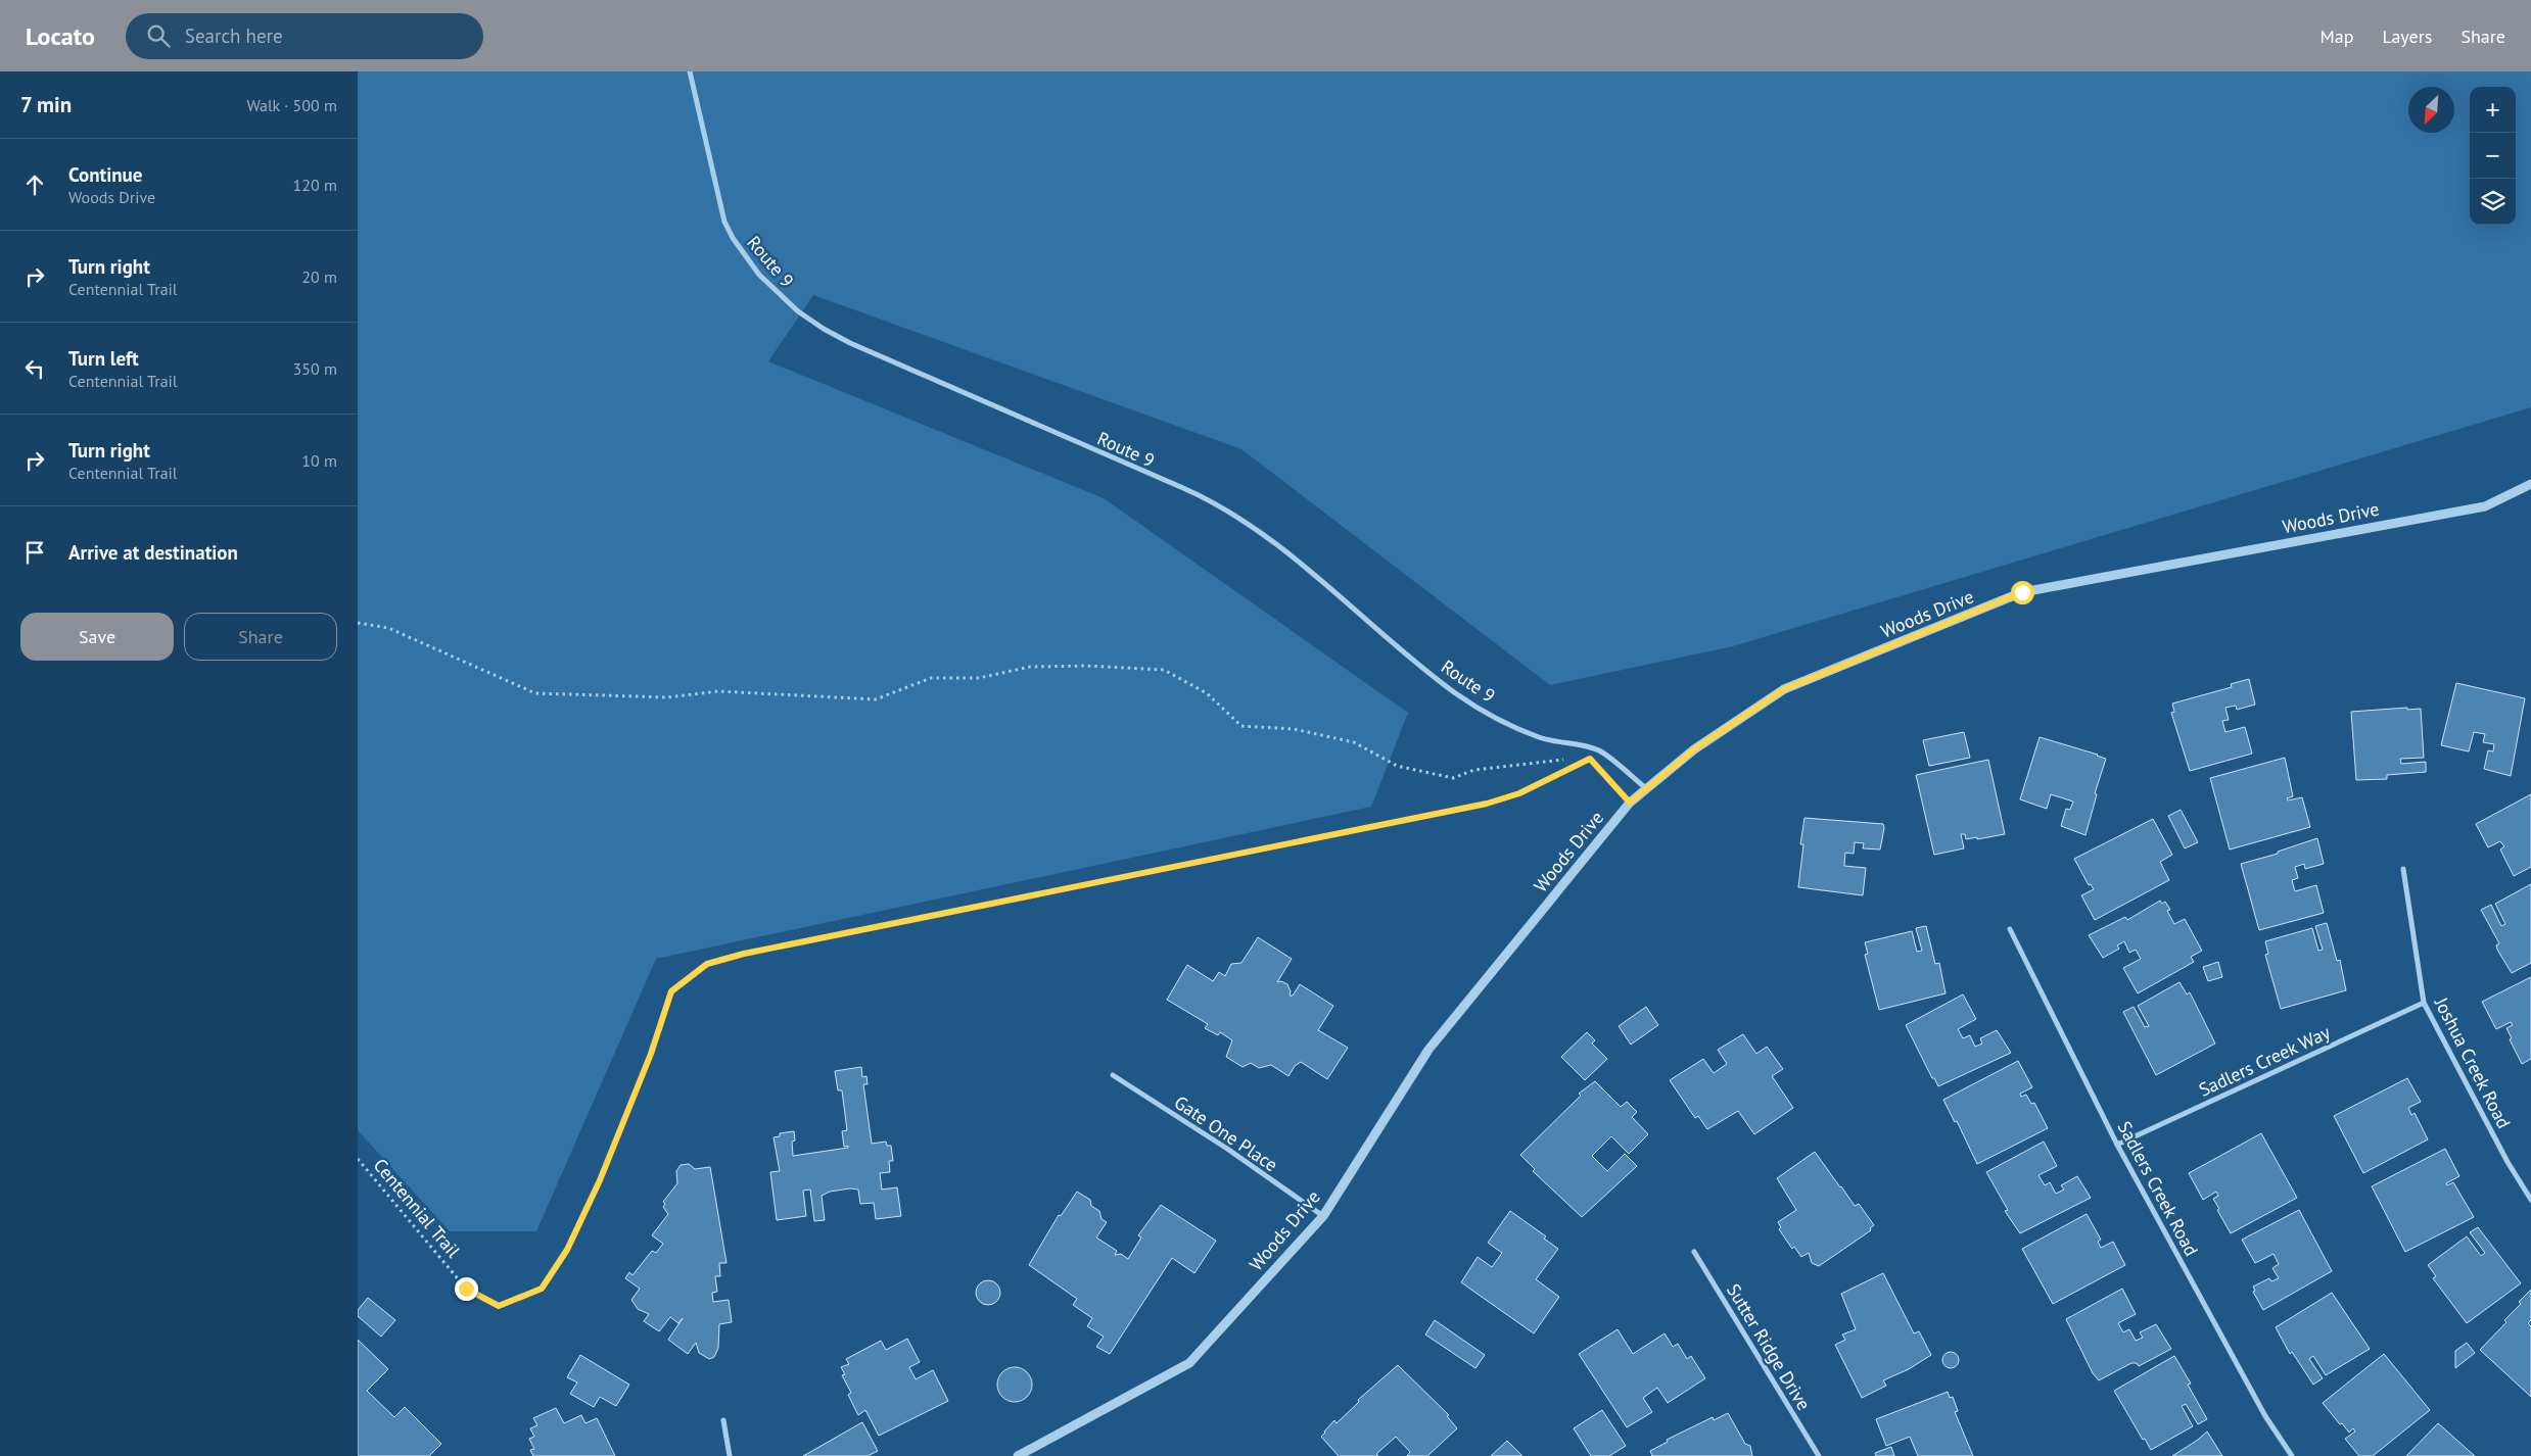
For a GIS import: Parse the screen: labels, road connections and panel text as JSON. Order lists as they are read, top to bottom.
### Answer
{
  "streets": {
    "street": [
      "Route 9",
      "Woods Drive",
      "Sadlers Creek Way",
      "Joshua Creek Road",
      "Gate One Place",
      "Sadlers Creek Road",
      "Sutter Ridge Drive"
    ],
    "path": ["Centennial Trail"]
  },
  "crossings": [
    ["Route 9", "Woods Drive"],
    ["Woods Drive", "Gate One Place"],
    ["Sadlers Creek Way", "Joshua Creek Road"],
    ["Sadlers Creek Way", "Sadlers Creek Road"]
  ],
  "north": "bottom left",
  "page": {
    "header": "Locato",
    "search": "Search here",
    "nav": ["Map", "Layers", "Share"],
    "heading": ["7 min", "Walk · 500 m"],
    "map_buttons": ["+", "−"],
    "list": [
      ["Continue", "Woods Drive", "120 m"],
      ["Turn right", "Centennial Trail", "20 m"],
      ["Turn left", "Centennial Trail", "350 m"],
      ["Turn right", "Centennial Trail", "10 m"],
      "Arrive at destination"
    ],
    "buttons": ["Save", "Share"]
  }
}
